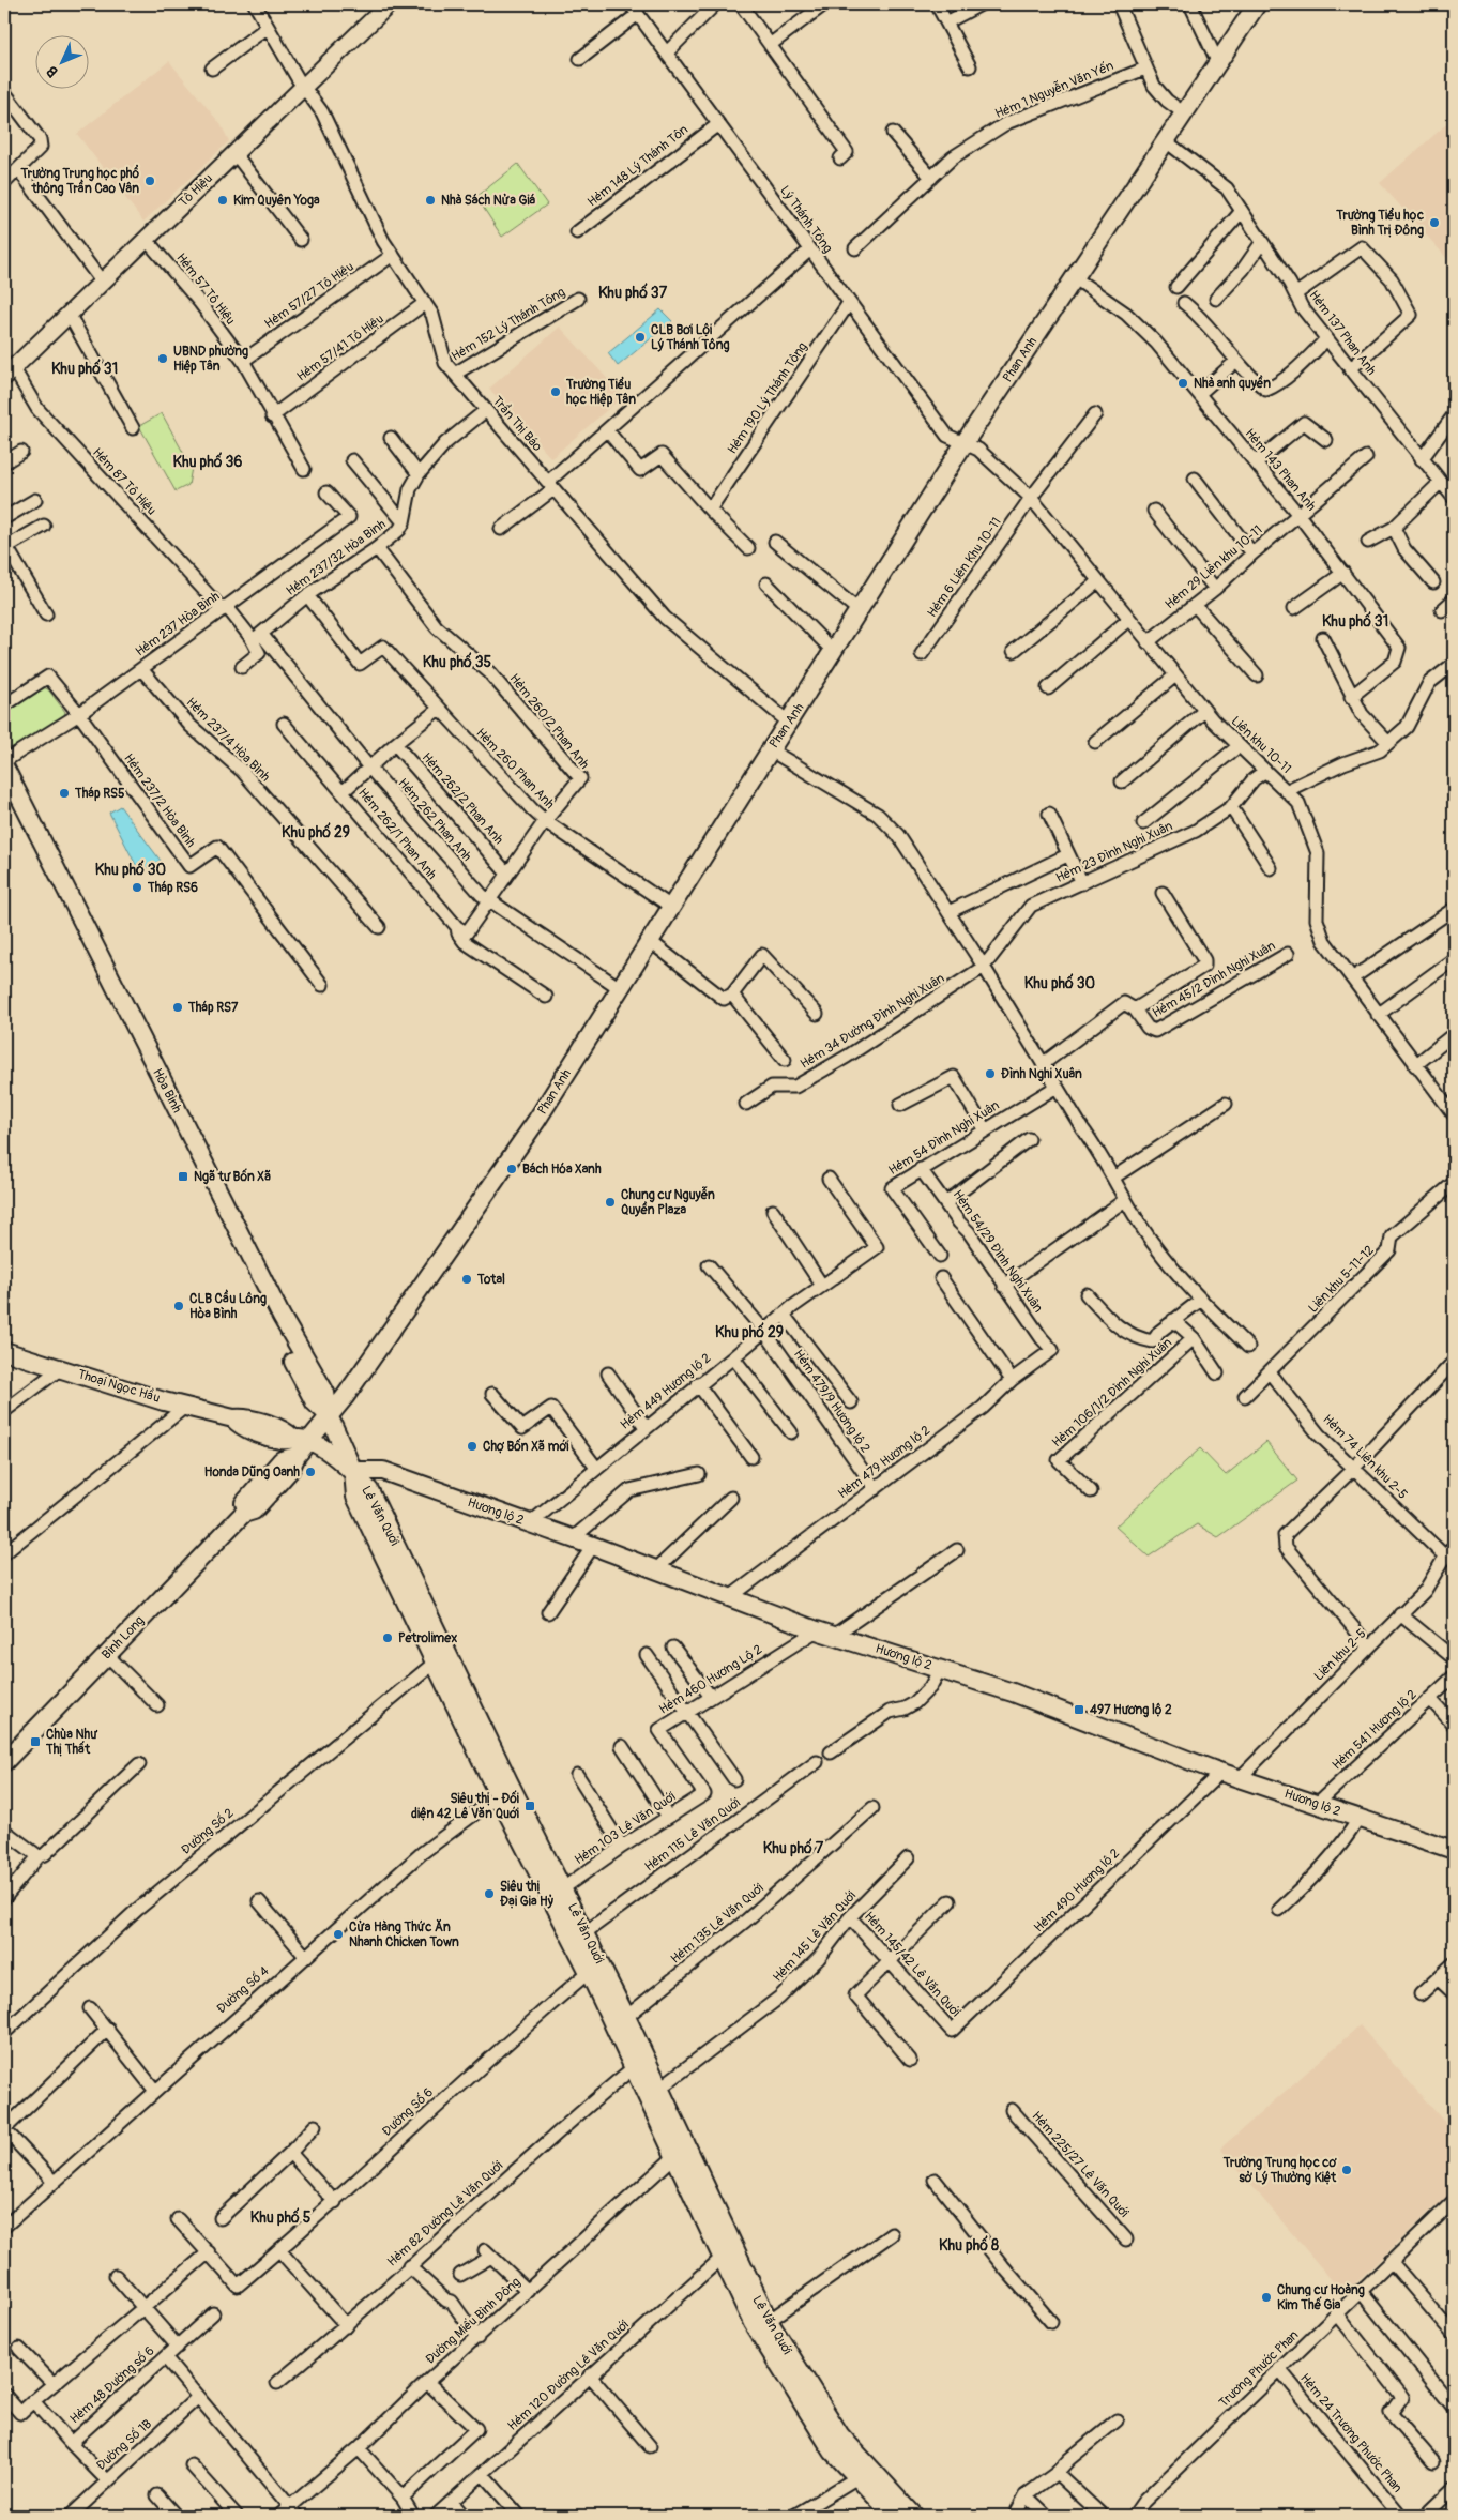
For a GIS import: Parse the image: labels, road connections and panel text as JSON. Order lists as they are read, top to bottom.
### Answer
{
  "streets": {
    "main road": [
      "Phan Anh",
      "Hòa Bình",
      "Thoại Ngọc Hầu",
      "Hương lộ 2",
      "Lê Văn Quới",
      "Bình Long"
    ],
    "street": [
      "Hẻm 1 Nguyễn Văn Yến",
      "Hẻm 148 Lý Thánh Tôn",
      "Tô Hiệu",
      "Lý Thánh Tông",
      "Hẻm 57 Tô Hiệu",
      "Hẻm 57/27 Tô Hiệu",
      "Hẻm 152 Lý Thánh Tông",
      "Hẻm 137 Phan Anh",
      "Hẻm 57/41 Tô Hiệu",
      "Hẻm 190 Lý Thánh Tông",
      "Trần Thị Báo",
      "Hẻm 143 Phan Anh",
      "Hẻm 87 Tô Hiệu",
      "Hẻm 237/32 Hòa Bình",
      "Hẻm 6 Liên Khu 10-11",
      "Hẻm 29 Liên khu 10-11",
      "Hẻm 237 Hòa Bình",
      "Hẻm 260/2 Phan Anh",
      "Hẻm 237/4 Hòa Bình",
      "Liên khu 10-11",
      "Hẻm 260 Phan Anh",
      "Hẻm 262/2 Phan Anh",
      "Hẻm 237/2 Hòa Bình",
      "Hẻm 262 Phan Anh",
      "Hẻm 262/1 Phan Anh",
      "Hẻm 23 Đình Nghi Xuân",
      "Hẻm 45/2 Đình Nghi Xuân",
      "Hẻm 34 Đường Đình Nghi Xuân",
      "Hẻm 54 Đình Nghi Xuân",
      "Hẻm 54/29 Đình Nghi Xuân",
      "Liên khu 5-11-12",
      "Hẻm 449 Hương lộ 2",
      "Hẻm 106/1/2 Đình Nghi Xuân",
      "Hẻm 479/9 Hương lộ 2",
      "Hẻm 74 Liên khu 2-5",
      "Hẻm 479 Hương lộ 2",
      "Liên khu 2-5",
      "Hẻm 460 Hương Lộ 2",
      "Hẻm 541 Hương lộ 2",
      "Hẻm 103 Lê Văn Quới",
      "Đường Số 2",
      "Hẻm 115 Lê Văn Quới",
      "Hẻm 490 Hương lộ 2",
      "Hẻm 135 Lê Văn Quới",
      "Hẻm 145 Lê Văn Quới",
      "Hẻm 145/42 Lê Văn Quới",
      "Đường Số 4",
      "Đường Số 6",
      "Hẻm 225/27 Lê Văn Quới",
      "Hẻm 82 Đường Lê Văn Quới",
      "Đường Miếu Bình Đông",
      "Trương Phước Phan",
      "Hẻm 120 Đường Lê Văn Quới",
      "Hẻm 48 Đường số 6",
      "Hẻm 24 Trương Phước Phan",
      "Đường Số 1B"
    ]
  },
  "crossings": [
    ["Hẻm 148 Lý Thánh Tôn", "Lý Thánh Tông"],
    ["Tô Hiệu", "Hẻm 57 Tô Hiệu"],
    ["Tô Hiệu", "Trần Thị Báo"],
    ["Tô Hiệu", "Hẻm 87 Tô Hiệu"],
    ["Lý Thánh Tông", "Phan Anh"],
    ["Lý Thánh Tông", "Hẻm 190 Lý Thánh Tông"],
    ["Lý Thánh Tông", "Liên khu 10-11"],
    ["Hẻm 57 Tô Hiệu", "Hẻm 57/27 Tô Hiệu"],
    ["Hẻm 57 Tô Hiệu", "Hẻm 57/41 Tô Hiệu"],
    ["Hẻm 57/27 Tô Hiệu", "Trần Thị Báo"],
    ["Hẻm 152 Lý Thánh Tông", "Trần Thị Báo"],
    ["Hẻm 137 Phan Anh", "Phan Anh"],
    ["Hẻm 57/41 Tô Hiệu", "Trần Thị Báo"],
    ["Phan Anh", "Trần Thị Báo"],
    ["Phan Anh", "Hẻm 143 Phan Anh"],
    ["Phan Anh", "Liên khu 10-11"],
    ["Phan Anh", "Hẻm 260 Phan Anh"],
    ["Phan Anh", "Hẻm 262 Phan Anh"],
    ["Phan Anh", "Hòa Bình"],
    ["Phan Anh", "Thoại Ngọc Hầu"],
    ["Phan Anh", "Bình Long"],
    ["Trần Thị Báo", "Hẻm 237/32 Hòa Bình"],
    ["Hẻm 143 Phan Anh", "Hẻm 29 Liên khu 10-11"],
    ["Hẻm 87 Tô Hiệu", "Hẻm 237 Hòa Bình"],
    ["Hẻm 237/32 Hòa Bình", "Hẻm 260/2 Phan Anh"],
    ["Hẻm 237/32 Hòa Bình", "Hẻm 260 Phan Anh"],
    ["Hẻm 237/32 Hòa Bình", "Hẻm 262 Phan Anh"],
    ["Hẻm 6 Liên Khu 10-11", "Liên khu 10-11"],
    ["Hẻm 29 Liên khu 10-11", "Liên khu 10-11"],
    ["Hẻm 237 Hòa Bình", "Hẻm 237/4 Hòa Bình"],
    ["Hẻm 237 Hòa Bình", "Hẻm 237/2 Hòa Bình"],
    ["Hẻm 260/2 Phan Anh", "Hẻm 260 Phan Anh"],
    ["Liên khu 10-11", "Hẻm 23 Đình Nghi Xuân"],
    ["Hẻm 23 Đình Nghi Xuân", "Hẻm 34 Đường Đình Nghi Xuân"],
    ["Hòa Bình", "Thoại Ngọc Hầu"],
    ["Hòa Bình", "Hương lộ 2"],
    ["Hòa Bình", "Lê Văn Quới"],
    ["Hẻm 54 Đình Nghi Xuân", "Hẻm 54/29 Đình Nghi Xuân"],
    ["Hẻm 54/29 Đình Nghi Xuân", "Hẻm 479 Hương lộ 2"],
    ["Liên khu 5-11-12", "Hẻm 74 Liên khu 2-5"],
    ["Thoại Ngọc Hầu", "Hương lộ 2"],
    ["Thoại Ngọc Hầu", "Lê Văn Quới"],
    ["Thoại Ngọc Hầu", "Bình Long"],
    ["Hẻm 449 Hương lộ 2", "Hẻm 479/9 Hương lộ 2"],
    ["Hẻm 449 Hương lộ 2", "Hương lộ 2"],
    ["Hẻm 479/9 Hương lộ 2", "Hẻm 479 Hương lộ 2"],
    ["Hẻm 74 Liên khu 2-5", "Liên khu 2-5"],
    ["Hẻm 479 Hương lộ 2", "Hương lộ 2"],
    ["Hương lộ 2", "Lê Văn Quới"],
    ["Hương lộ 2", "Liên khu 2-5"],
    ["Hương lộ 2", "Hẻm 460 Hương Lộ 2"],
    ["Hương lộ 2", "Hẻm 541 Hương lộ 2"],
    ["Hương lộ 2", "Hẻm 490 Hương lộ 2"],
    ["Lê Văn Quới", "Hẻm 103 Lê Văn Quới"],
    ["Lê Văn Quới", "Đường Số 2"],
    ["Lê Văn Quới", "Hẻm 115 Lê Văn Quới"],
    ["Lê Văn Quới", "Hẻm 135 Lê Văn Quới"],
    ["Lê Văn Quới", "Hẻm 145 Lê Văn Quới"],
    ["Lê Văn Quới", "Đường Số 4"],
    ["Lê Văn Quới", "Đường Số 6"],
    ["Lê Văn Quới", "Hẻm 82 Đường Lê Văn Quới"],
    ["Lê Văn Quới", "Đường Miếu Bình Đông"],
    ["Lê Văn Quới", "Hẻm 120 Đường Lê Văn Quới"],
    ["Hẻm 460 Hương Lộ 2", "Hẻm 103 Lê Văn Quới"],
    ["Hẻm 490 Hương lộ 2", "Hẻm 145/42 Lê Văn Quới"],
    ["Hẻm 145 Lê Văn Quới", "Hẻm 145/42 Lê Văn Quới"],
    ["Trương Phước Phan", "Hẻm 24 Trương Phước Phan"],
    ["Hẻm 48 Đường số 6", "Đường Số 1B"]
  ],
  "districts": [
    "Khu phố 37",
    "Khu phố 31",
    "Khu phố 36",
    "Khu phố 31",
    "Khu phố 35",
    "Khu phố 29",
    "Khu phố 30",
    "Khu phố 30",
    "Khu phố 29",
    "Khu phố 7",
    "Khu phố 5",
    "Khu phố 8"
  ],
  "places": {
    "other": [
      "Trường Trung học phổ thông Trần Cao Vân",
      "Kim Quyên Yoga",
      "Nhà Sách Nửa Giá",
      "Trường Tiểu học Bình Trị Đông",
      "CLB Bơi Lội Lý Thánh Tông",
      "UBND phường Hiệp Tân",
      "Nhà anh quyền",
      "Trường Tiểu học Hiệp Tân",
      "Tháp RS5",
      "Tháp RS6",
      "Tháp RS7",
      "Đình Nghi Xuân",
      "Bách Hóa Xanh",
      "Chung cư Nguyễn Quyền Plaza",
      "Total",
      "CLB Cầu Lông Hòa Bình",
      "Chợ Bốn Xã mới",
      "Honda Dũng Oanh",
      "Petrolimex",
      "Siêu thị Đại Gia Hỷ",
      "Cửa Hàng Thức Ăn Nhanh Chicken Town",
      "Trường Trung học cơ sở Lý Thường Kiệt",
      "Chung cư Hoàng Kim Thế Gia"
    ],
    "transit": [
      "Ngã tư Bốn Xã",
      "497 Hương lộ 2",
      "Chùa Như Thị Thất",
      "Siêu thị - Đối diện 42 Lê Văn Quới"
    ]
  },
  "north": "bottom left"
}
